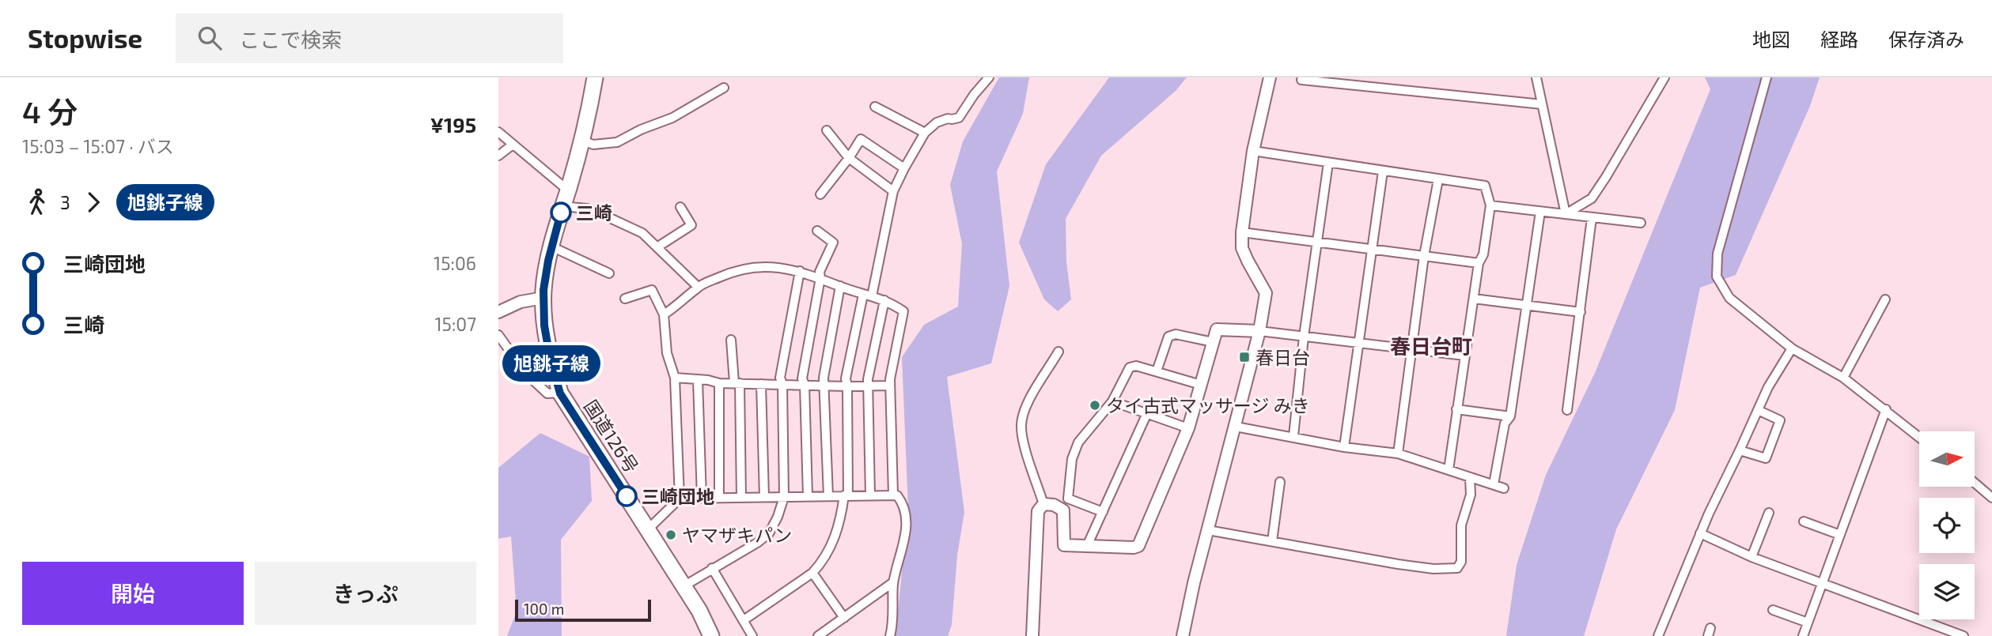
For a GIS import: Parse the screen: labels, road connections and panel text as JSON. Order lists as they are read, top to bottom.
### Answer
{
  "streets": {
    "highway": ["国道126号"]
  },
  "districts": ["春日台町"],
  "places": {
    "other": [
      "三崎",
      "タイ古式マッサージ みき",
      "三崎団地",
      "ヤマザキパン"
    ],
    "transit": ["春日台"]
  },
  "lines": ["bus line 旭銚子線"],
  "scale_bar": "100 m",
  "north": "right",
  "page": {
    "header": "Stopwise",
    "search": "ここで検索",
    "nav": ["地図", "経路", "保存済み"],
    "heading": ["4 分", "15:03 – 15:07 · バス", "¥195"],
    "on_map": "旭銚子線",
    "legs": ["3", "旭銚子線"],
    "list": [
      {
        "name": "三崎団地",
        "value": "15:06"
      },
      {
        "name": "三崎",
        "value": "15:07"
      }
    ],
    "buttons": ["開始", "きっぷ"],
    "scale": "100 m"
  }
}
